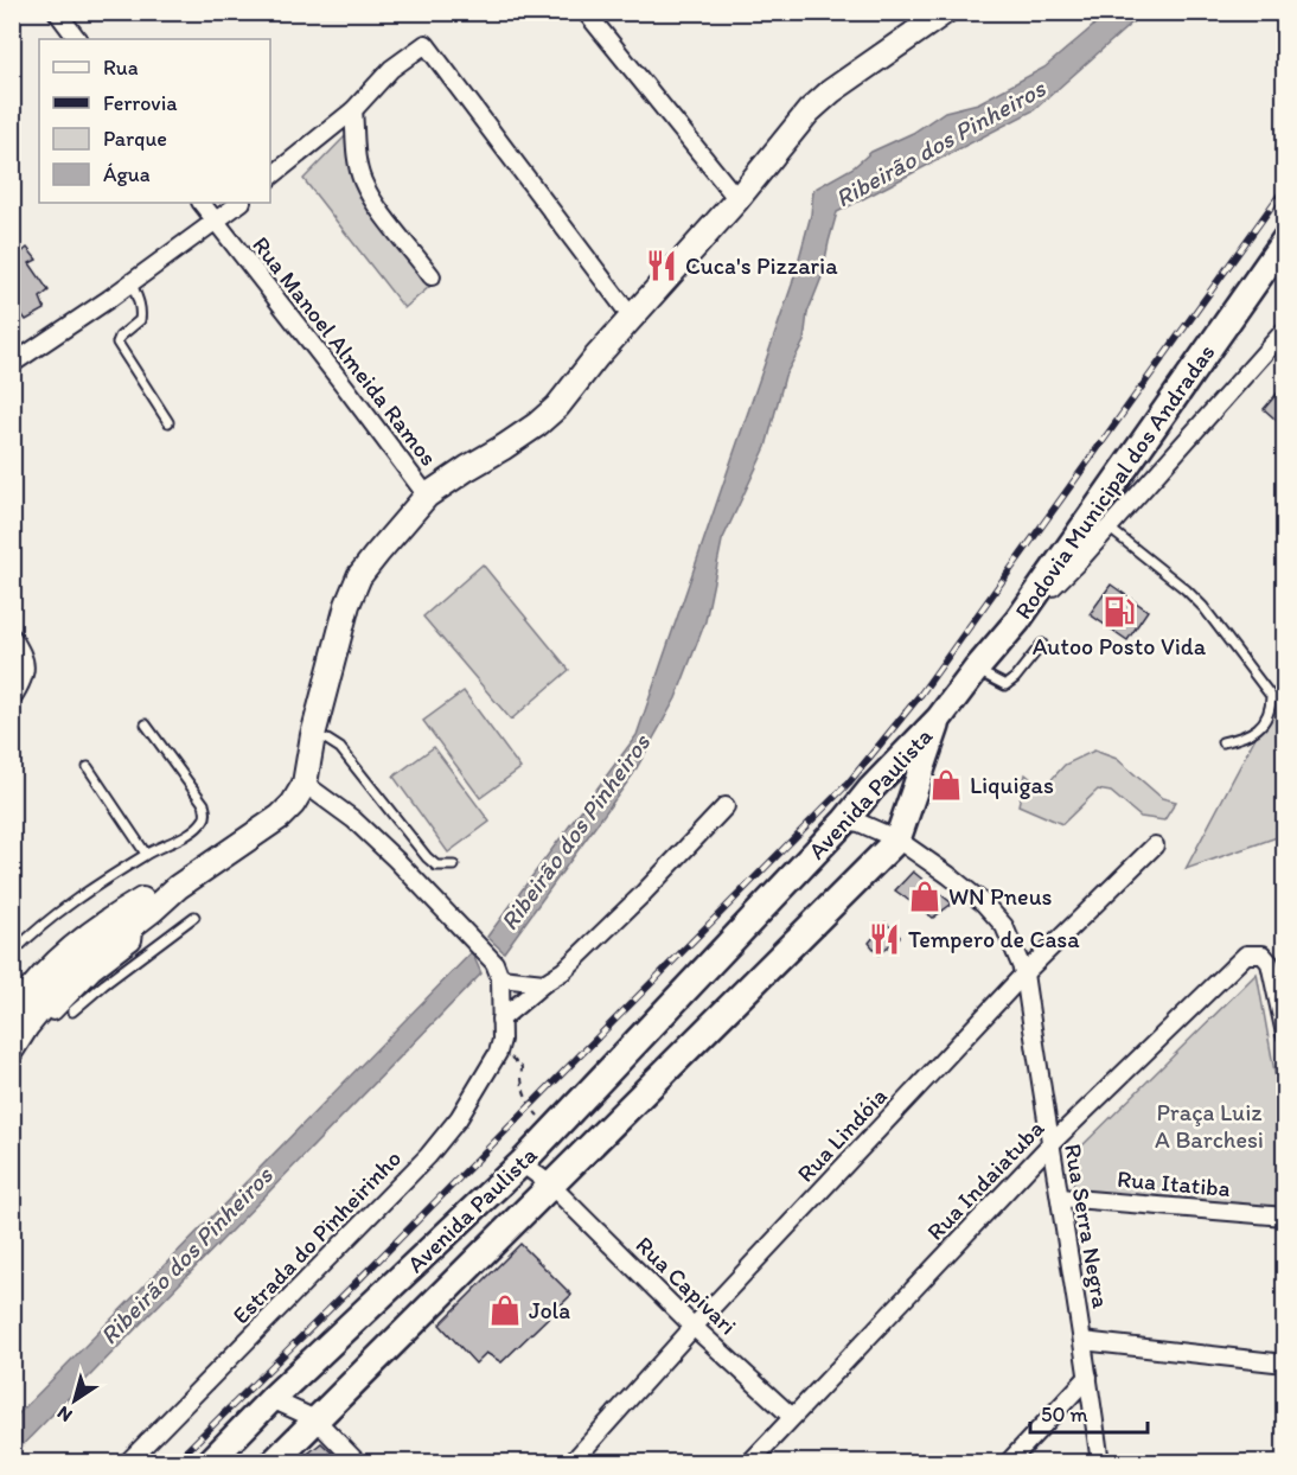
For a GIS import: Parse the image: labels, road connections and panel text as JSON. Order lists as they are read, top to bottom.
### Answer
{
  "streets": {
    "main road": ["Rodovia Municipal dos Andradas", "Avenida Paulista"],
    "street": [
      "Rua Manoel Almeida Ramos",
      "Rua Lindóia",
      "Rua Indaiatuba",
      "Rua Itatiba",
      "Rua Serra Negra",
      "Estrada do Pinheirinho",
      "Rua Capivari"
    ]
  },
  "crossings": [
    ["Rodovia Municipal dos Andradas", "Avenida Paulista"],
    ["Avenida Paulista", "Rua Serra Negra"],
    ["Avenida Paulista", "Rua Capivari"],
    ["Rua Lindóia", "Rua Serra Negra"],
    ["Rua Lindóia", "Rua Capivari"],
    ["Rua Indaiatuba", "Rua Serra Negra"],
    ["Rua Indaiatuba", "Rua Capivari"],
    ["Rua Itatiba", "Rua Serra Negra"]
  ],
  "water": ["Ribeirão dos Pinheiros"],
  "parks": ["Praça Luiz A Barchesi"],
  "places": {
    "restaurant": ["Cuca's Pizzaria", "Tempero de Casa"],
    "fuel station": ["Autoo Posto Vida"],
    "shop": ["Liquigas", "WN Pneus", "Jola"]
  },
  "legend": [
    "Rua",
    "Ferrovia",
    "Parque",
    "Água"
  ],
  "scale_bar": "50 m",
  "north": "bottom left"
}
